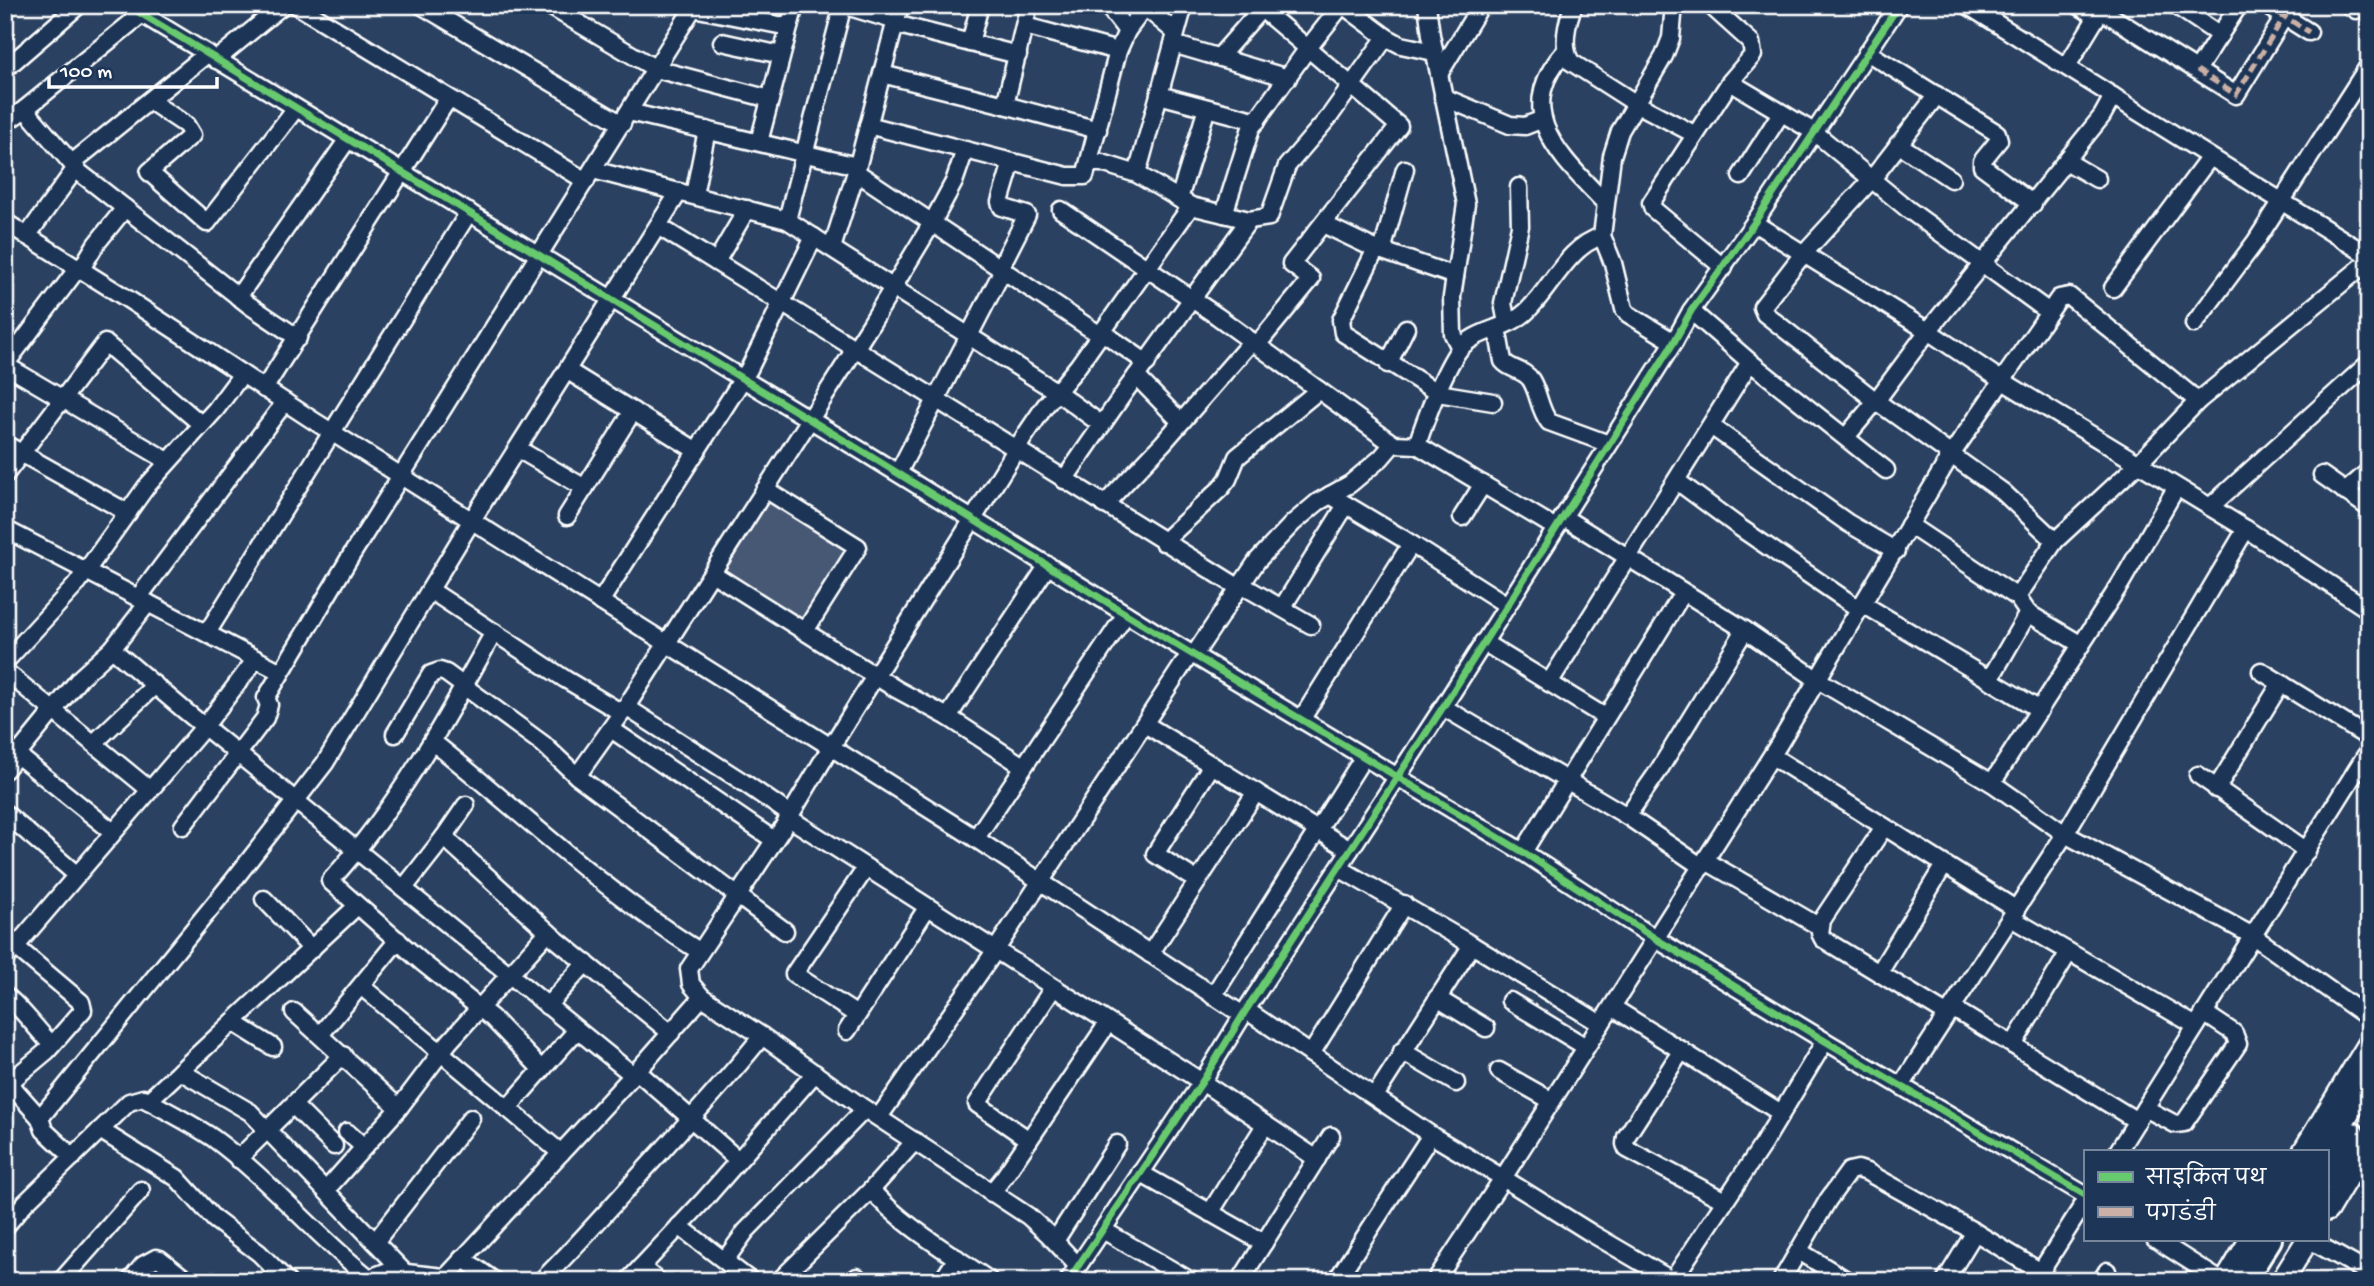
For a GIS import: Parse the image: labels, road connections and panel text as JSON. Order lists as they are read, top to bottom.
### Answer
{
  "legend": ["साइकिल पथ", "पगडंडी"],
  "scale_bar": "100 m"
}
